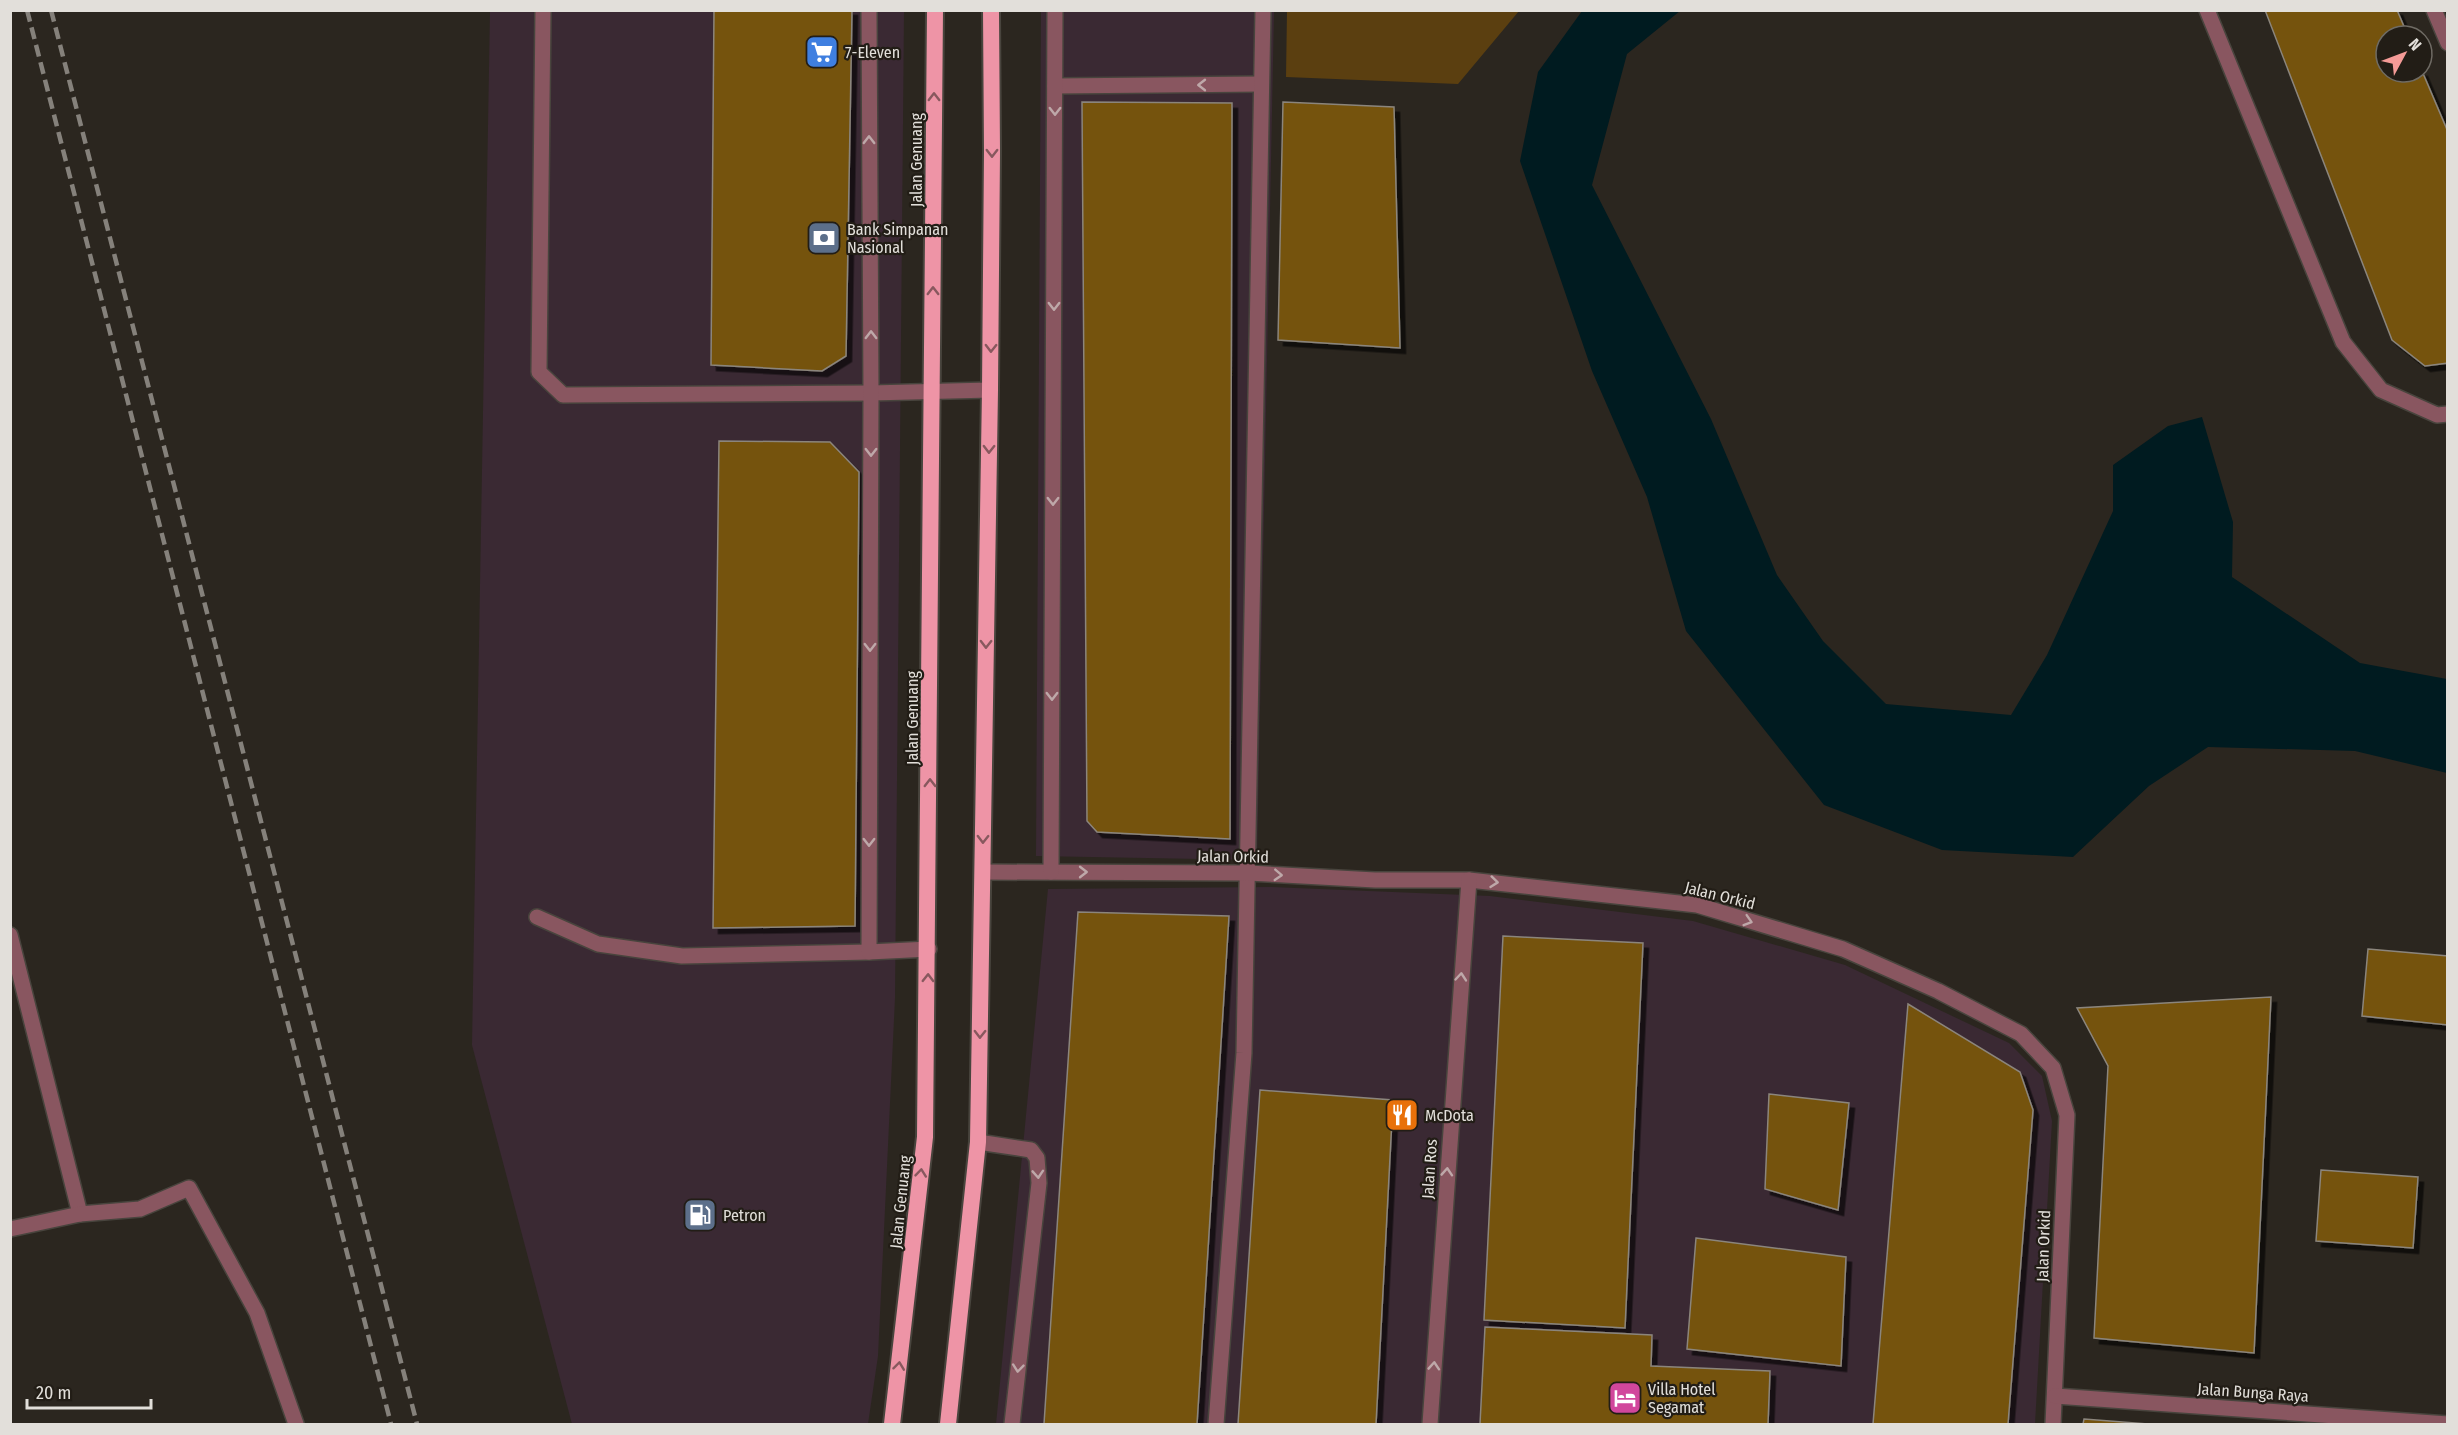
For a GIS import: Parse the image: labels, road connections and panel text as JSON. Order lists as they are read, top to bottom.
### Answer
{
  "streets": {
    "highway": ["Jalan Genuang"],
    "street": ["Jalan Orkid", "Jalan Ros", "Jalan Bunga Raya"]
  },
  "crossings": [
    ["Jalan Orkid", "Jalan Ros"],
    ["Jalan Orkid", "Jalan Bunga Raya"]
  ],
  "one_way": ["Jalan Orkid", "Jalan Ros"],
  "places": {
    "supermarket": ["7-Eleven"],
    "bank": ["Bank Simpanan Nasional"],
    "restaurant": ["McDota"],
    "fuel station": ["Petron"],
    "hotel": ["Villa Hotel Segamat"]
  },
  "scale_bar": "20 m",
  "north": "top right"
}
